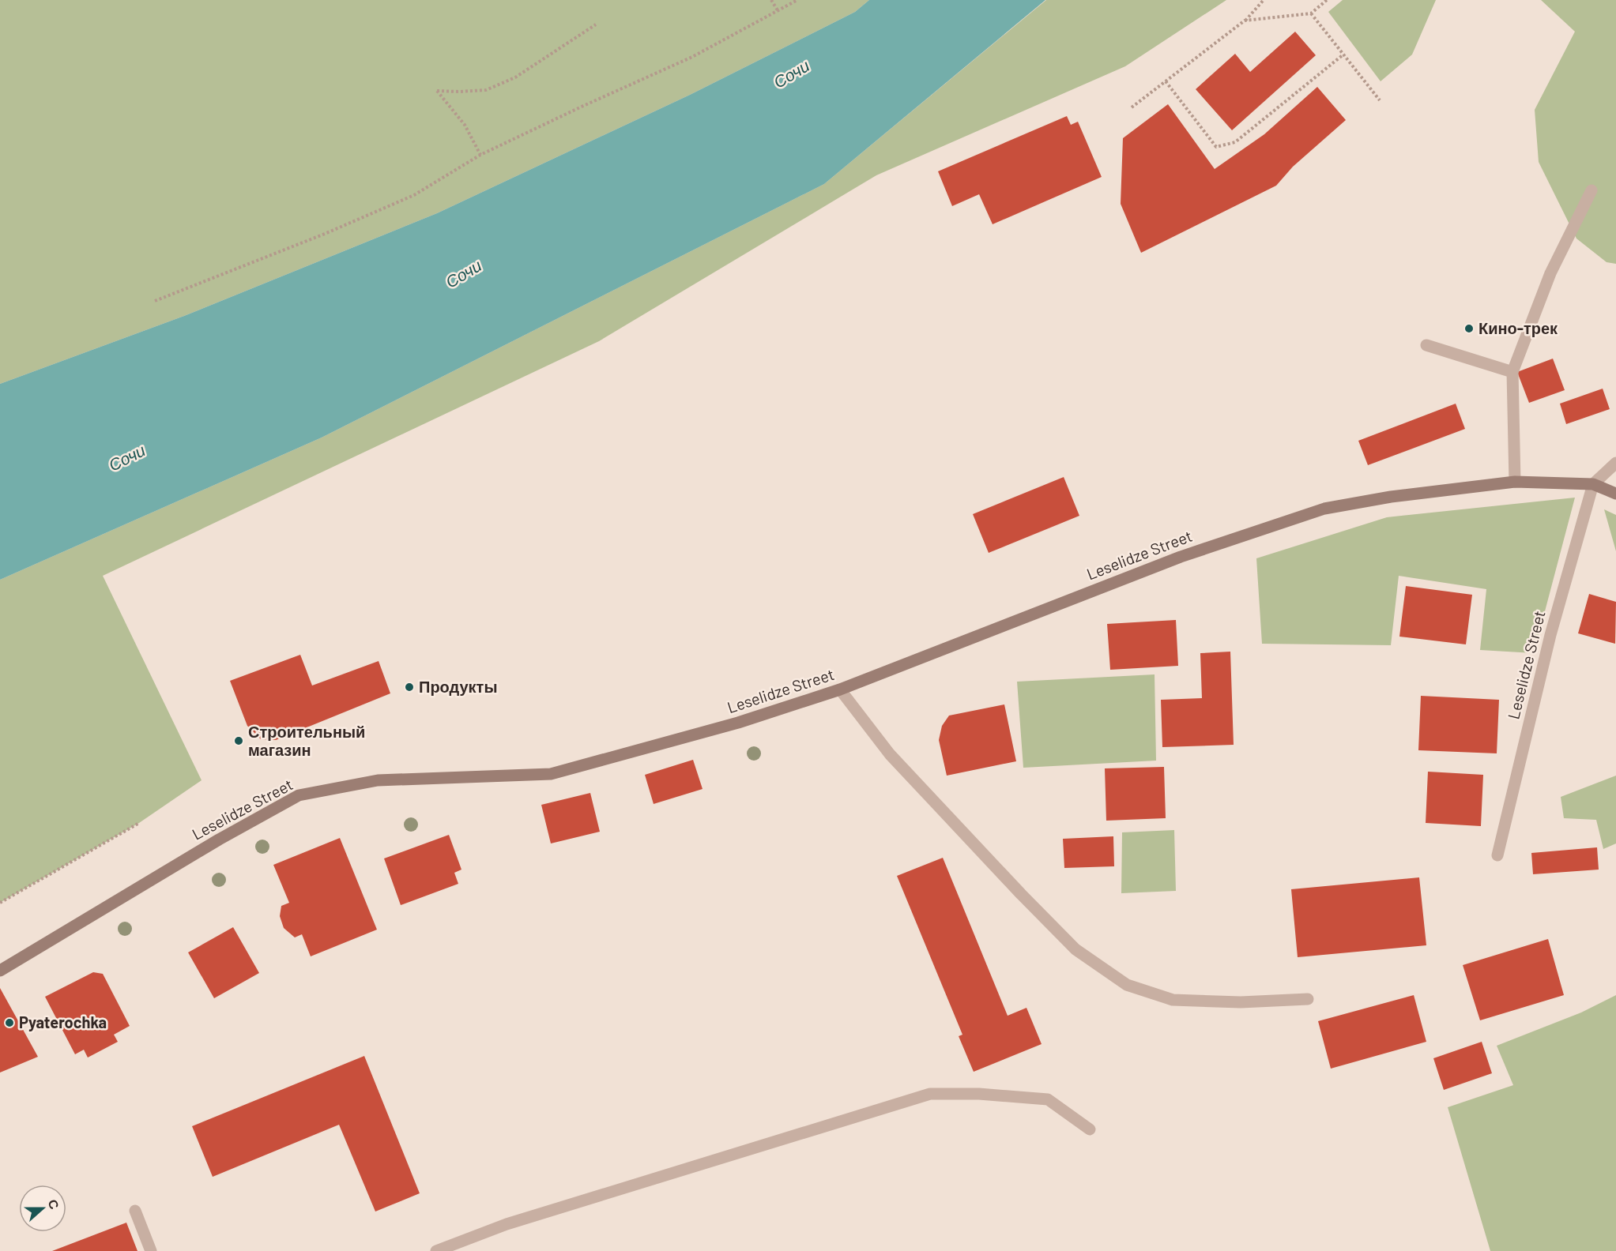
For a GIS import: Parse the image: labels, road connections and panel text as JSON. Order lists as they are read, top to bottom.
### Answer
{
  "streets": {
    "street": ["Leselidze Street"]
  },
  "water": ["Сочи"],
  "places": [
    "Кино-трек",
    "Продукты",
    "Строительный магазин",
    "Pyaterochka"
  ],
  "north": "right"
}
